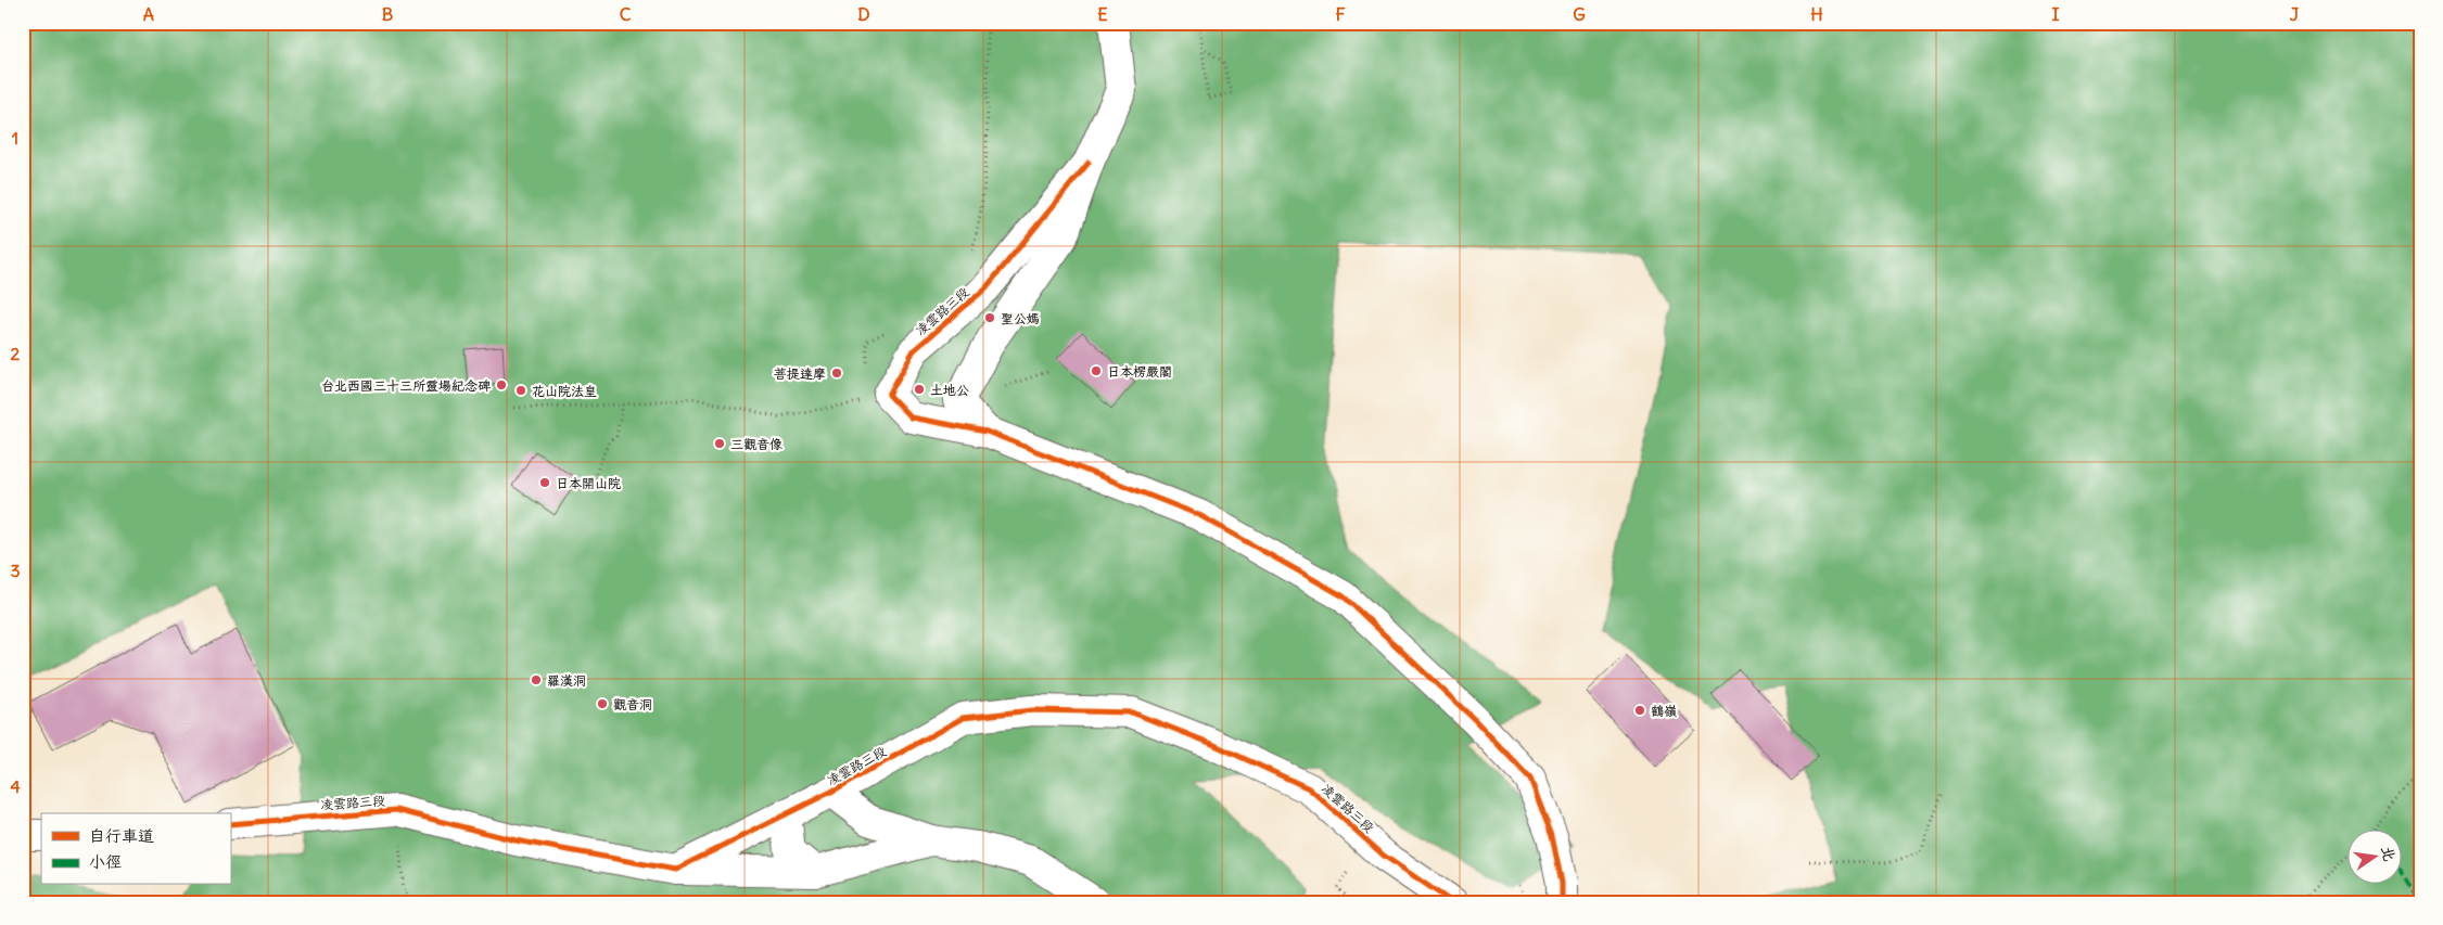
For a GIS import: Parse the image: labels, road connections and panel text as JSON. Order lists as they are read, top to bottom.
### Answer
{
  "streets": {
    "street": ["凌雲路三段"]
  },
  "places": [
    "聖公媽",
    "日本楞嚴閣",
    "菩提達摩",
    "台北西國三十三所靈場紀念碑",
    "土地公",
    "花山院法皇",
    "三觀音像",
    "日本開山院",
    "羅漢洞",
    "觀音洞",
    "鶴嶺"
  ],
  "legend": ["自行車道", "小徑"],
  "north": "right",
  "grid": {
    "columns": [
      "A",
      "B",
      "C",
      "D",
      "E",
      "F",
      "G",
      "H",
      "I",
      "J"
    ],
    "rows": [
      "1",
      "2",
      "3",
      "4"
    ]
  }
}
